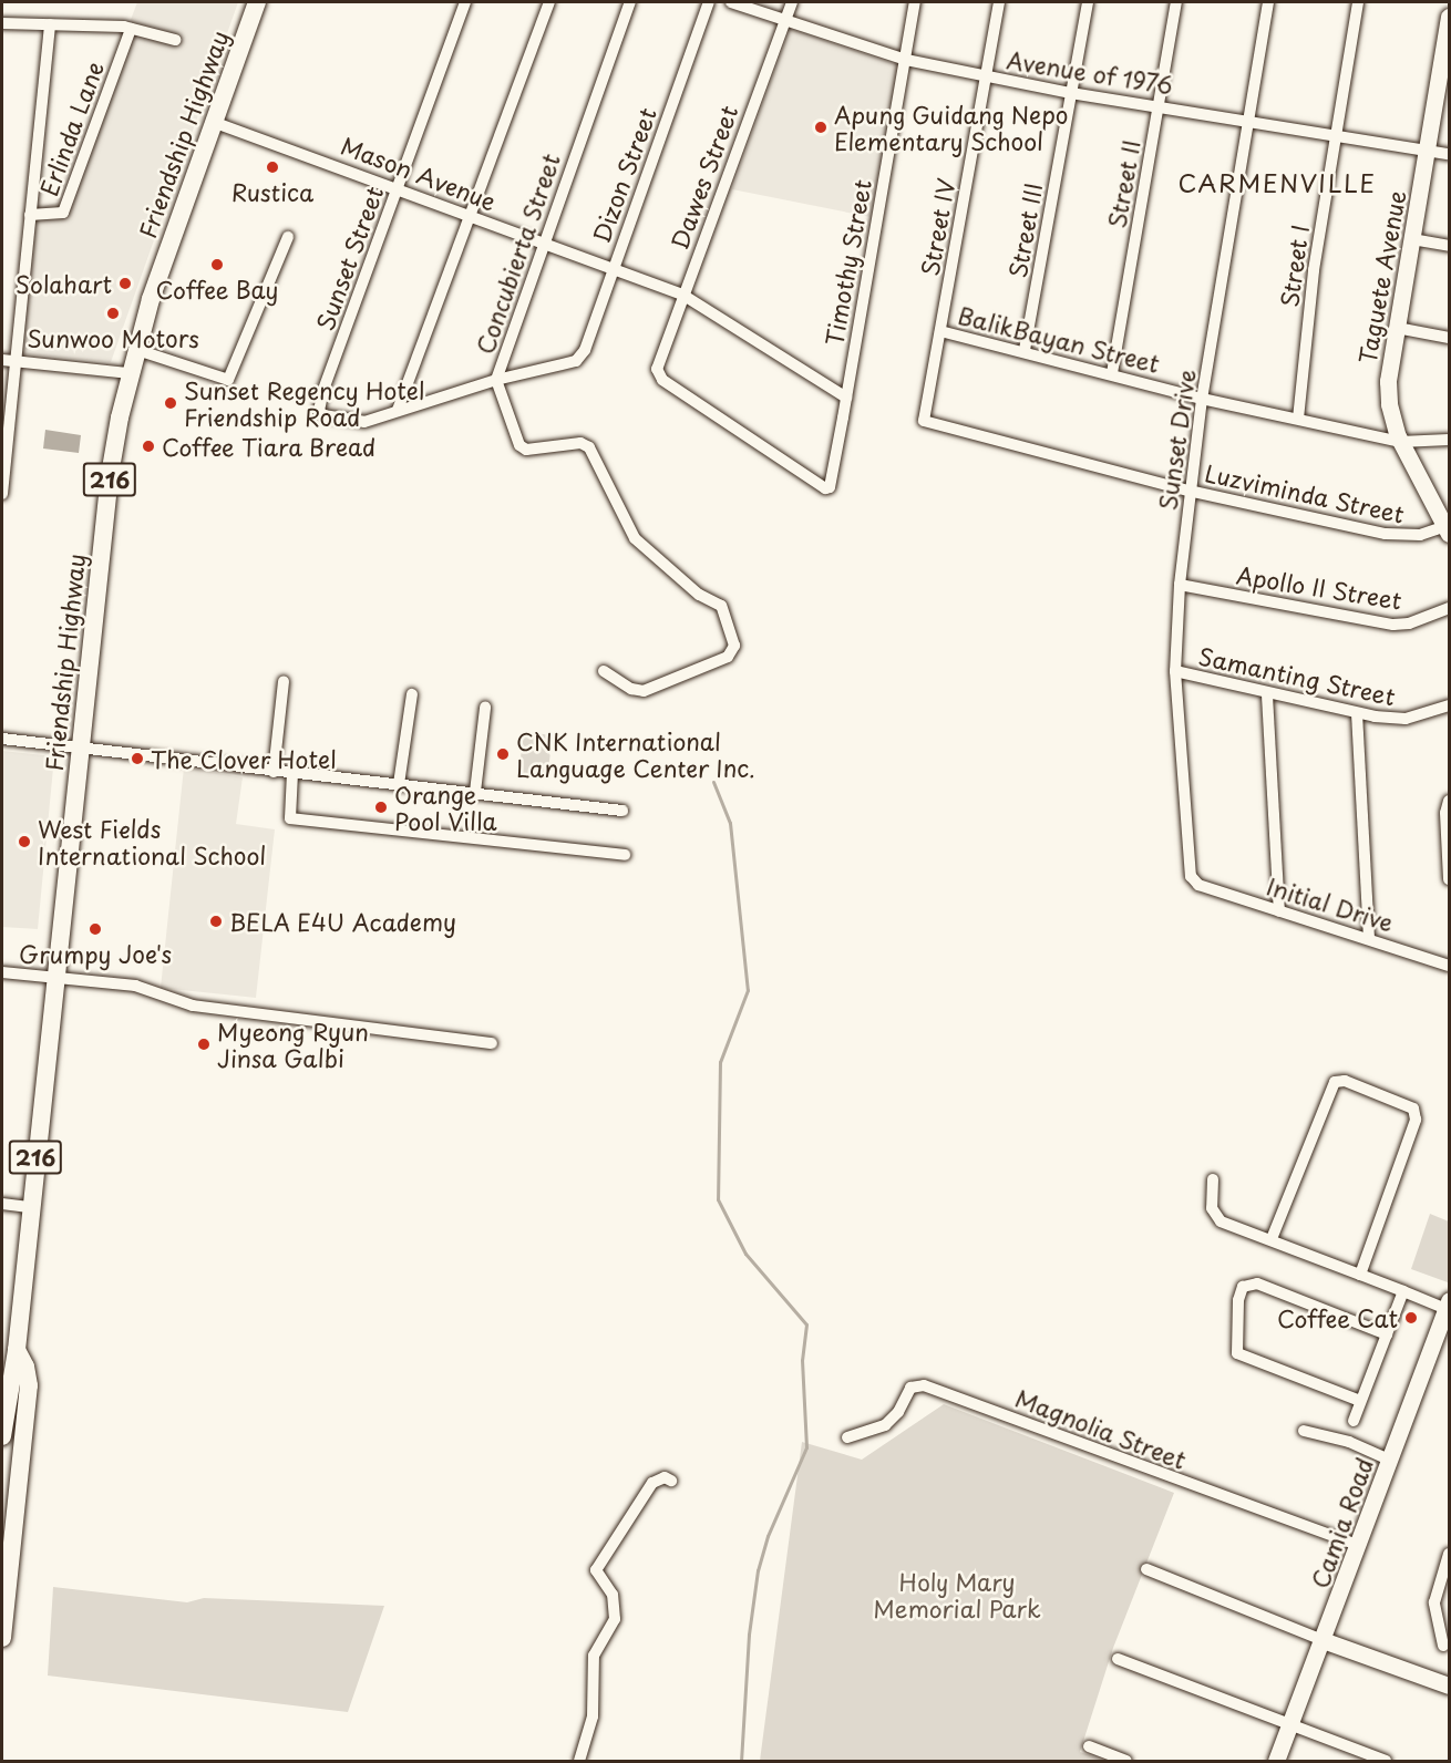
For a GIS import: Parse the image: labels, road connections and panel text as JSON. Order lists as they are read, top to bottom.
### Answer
{
  "streets": {
    "main road": ["Friendship Highway", "216"],
    "street": [
      "Avenue of 1976",
      "Erlinda Lane",
      "Mason Avenue",
      "Dizon Street",
      "Dawes Street",
      "Street II",
      "Street IV",
      "Street III",
      "Concubierta Street",
      "Sunset Street",
      "Timothy Street",
      "Street I",
      "Taguete Avenue",
      "BalikBayan Street",
      "Sunset Drive",
      "Luzviminda Street",
      "Apollo II Street",
      "Samanting Street",
      "Initial Drive",
      "Magnolia Street",
      "Camia Road"
    ]
  },
  "crossings": [
    ["Avenue of 1976", "Dawes Street"],
    ["Avenue of 1976", "Street II"],
    ["Avenue of 1976", "Street IV"],
    ["Avenue of 1976", "Street III"],
    ["Avenue of 1976", "Timothy Street"],
    ["Avenue of 1976", "Street I"],
    ["Avenue of 1976", "Taguete Avenue"],
    ["Avenue of 1976", "Sunset Drive"],
    ["Friendship Highway", "Mason Avenue"],
    ["Mason Avenue", "Dizon Street"],
    ["Mason Avenue", "Dawes Street"],
    ["Mason Avenue", "Concubierta Street"],
    ["Mason Avenue", "Sunset Street"],
    ["Mason Avenue", "Timothy Street"],
    ["Dizon Street", "Concubierta Street"],
    ["Dawes Street", "Timothy Street"],
    ["Street II", "BalikBayan Street"],
    ["Street IV", "BalikBayan Street"],
    ["Street IV", "Luzviminda Street"],
    ["Street III", "BalikBayan Street"],
    ["Street I", "BalikBayan Street"],
    ["Taguete Avenue", "BalikBayan Street"],
    ["Taguete Avenue", "Luzviminda Street"],
    ["BalikBayan Street", "Sunset Drive"],
    ["Sunset Drive", "Luzviminda Street"],
    ["Sunset Drive", "Apollo II Street"],
    ["Sunset Drive", "Samanting Street"],
    ["Sunset Drive", "Initial Drive"],
    ["Magnolia Street", "Camia Road"]
  ],
  "districts": ["CARMENVILLE"],
  "parks": ["Holy Mary Memorial Park"],
  "places": [
    "Apung Guidang Nepo Elementary School",
    "Rustica",
    "Coffee Bay",
    "Solahart",
    "Sunwoo Motors",
    "Sunset Regency Hotel Friendship Road",
    "Coffee Tiara Bread",
    "CNK International Language Center Inc.",
    "The Clover Hotel",
    "Orange Pool Villa",
    "West Fields International School",
    "BELA E4U Academy",
    "Grumpy Joe's",
    "Myeong Ryun Jinsa Galbi",
    "Coffee Cat"
  ]
}
